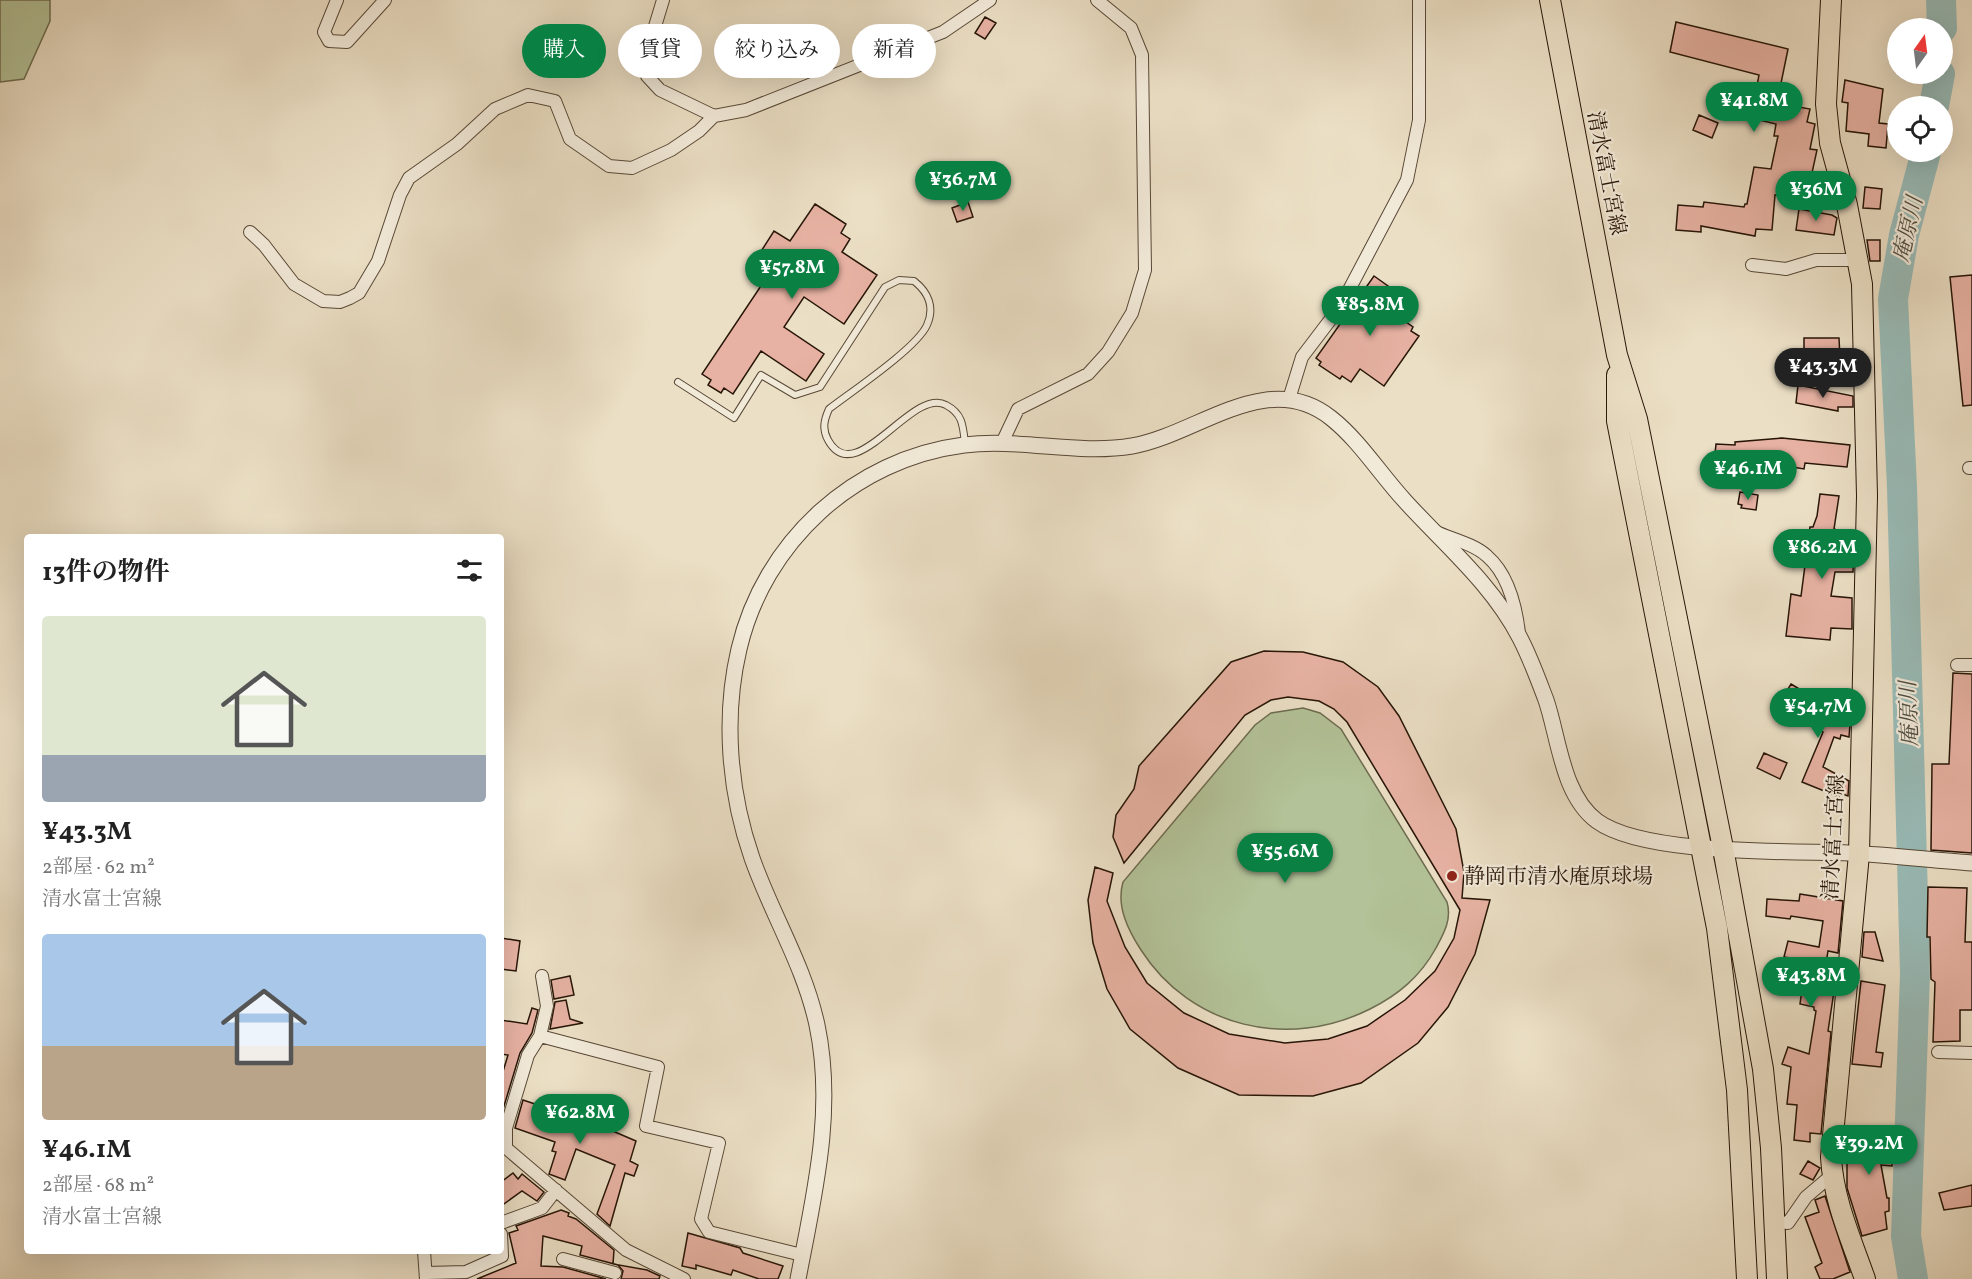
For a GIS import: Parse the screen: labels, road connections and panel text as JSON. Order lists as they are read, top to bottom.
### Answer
{
  "streets": {
    "main road": ["清水富士宮線"]
  },
  "water": ["庵原川"],
  "places": ["静岡市清水庵原球場"],
  "north": "top",
  "page": {
    "chip": [
      "購入",
      "賃貸",
      "絞り込み",
      "新着"
    ],
    "price": [
      "¥41.8M",
      "¥36.7M",
      "¥36M",
      "¥57.8M",
      "¥85.8M",
      "¥43.3M",
      "¥46.1M",
      "¥86.2M",
      "¥54.7M",
      "¥55.6M",
      "¥43.8M",
      "¥62.8M",
      "¥39.2M"
    ],
    "heading": "13件の物件",
    "list": [
      {
        "name": "¥43.3M",
        "note": "2部屋 · 62 m² · 清水富士宮線"
      },
      {
        "name": "¥46.1M",
        "note": "2部屋 · 68 m² · 清水富士宮線"
      }
    ]
  }
}
